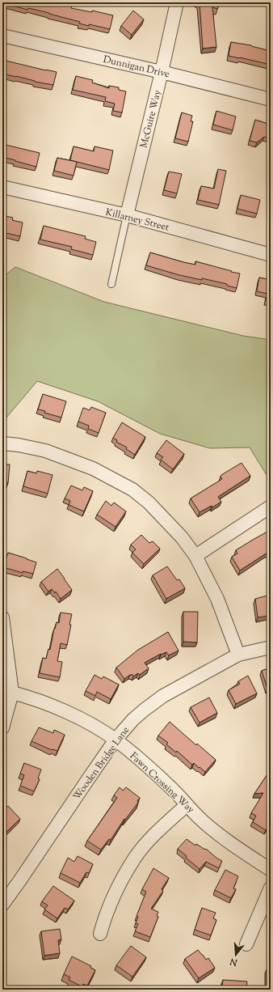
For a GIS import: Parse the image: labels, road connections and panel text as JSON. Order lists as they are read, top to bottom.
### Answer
{
  "streets": {
    "street": [
      "Dunnigan Drive",
      "McGuire Way",
      "Killarney Street",
      "Wooden Bridge Lane",
      "Fawn Crossing Way"
    ]
  },
  "crossings": [
    ["Dunnigan Drive", "McGuire Way"],
    ["McGuire Way", "Killarney Street"],
    ["Wooden Bridge Lane", "Fawn Crossing Way"]
  ],
  "north": "bottom"
}
